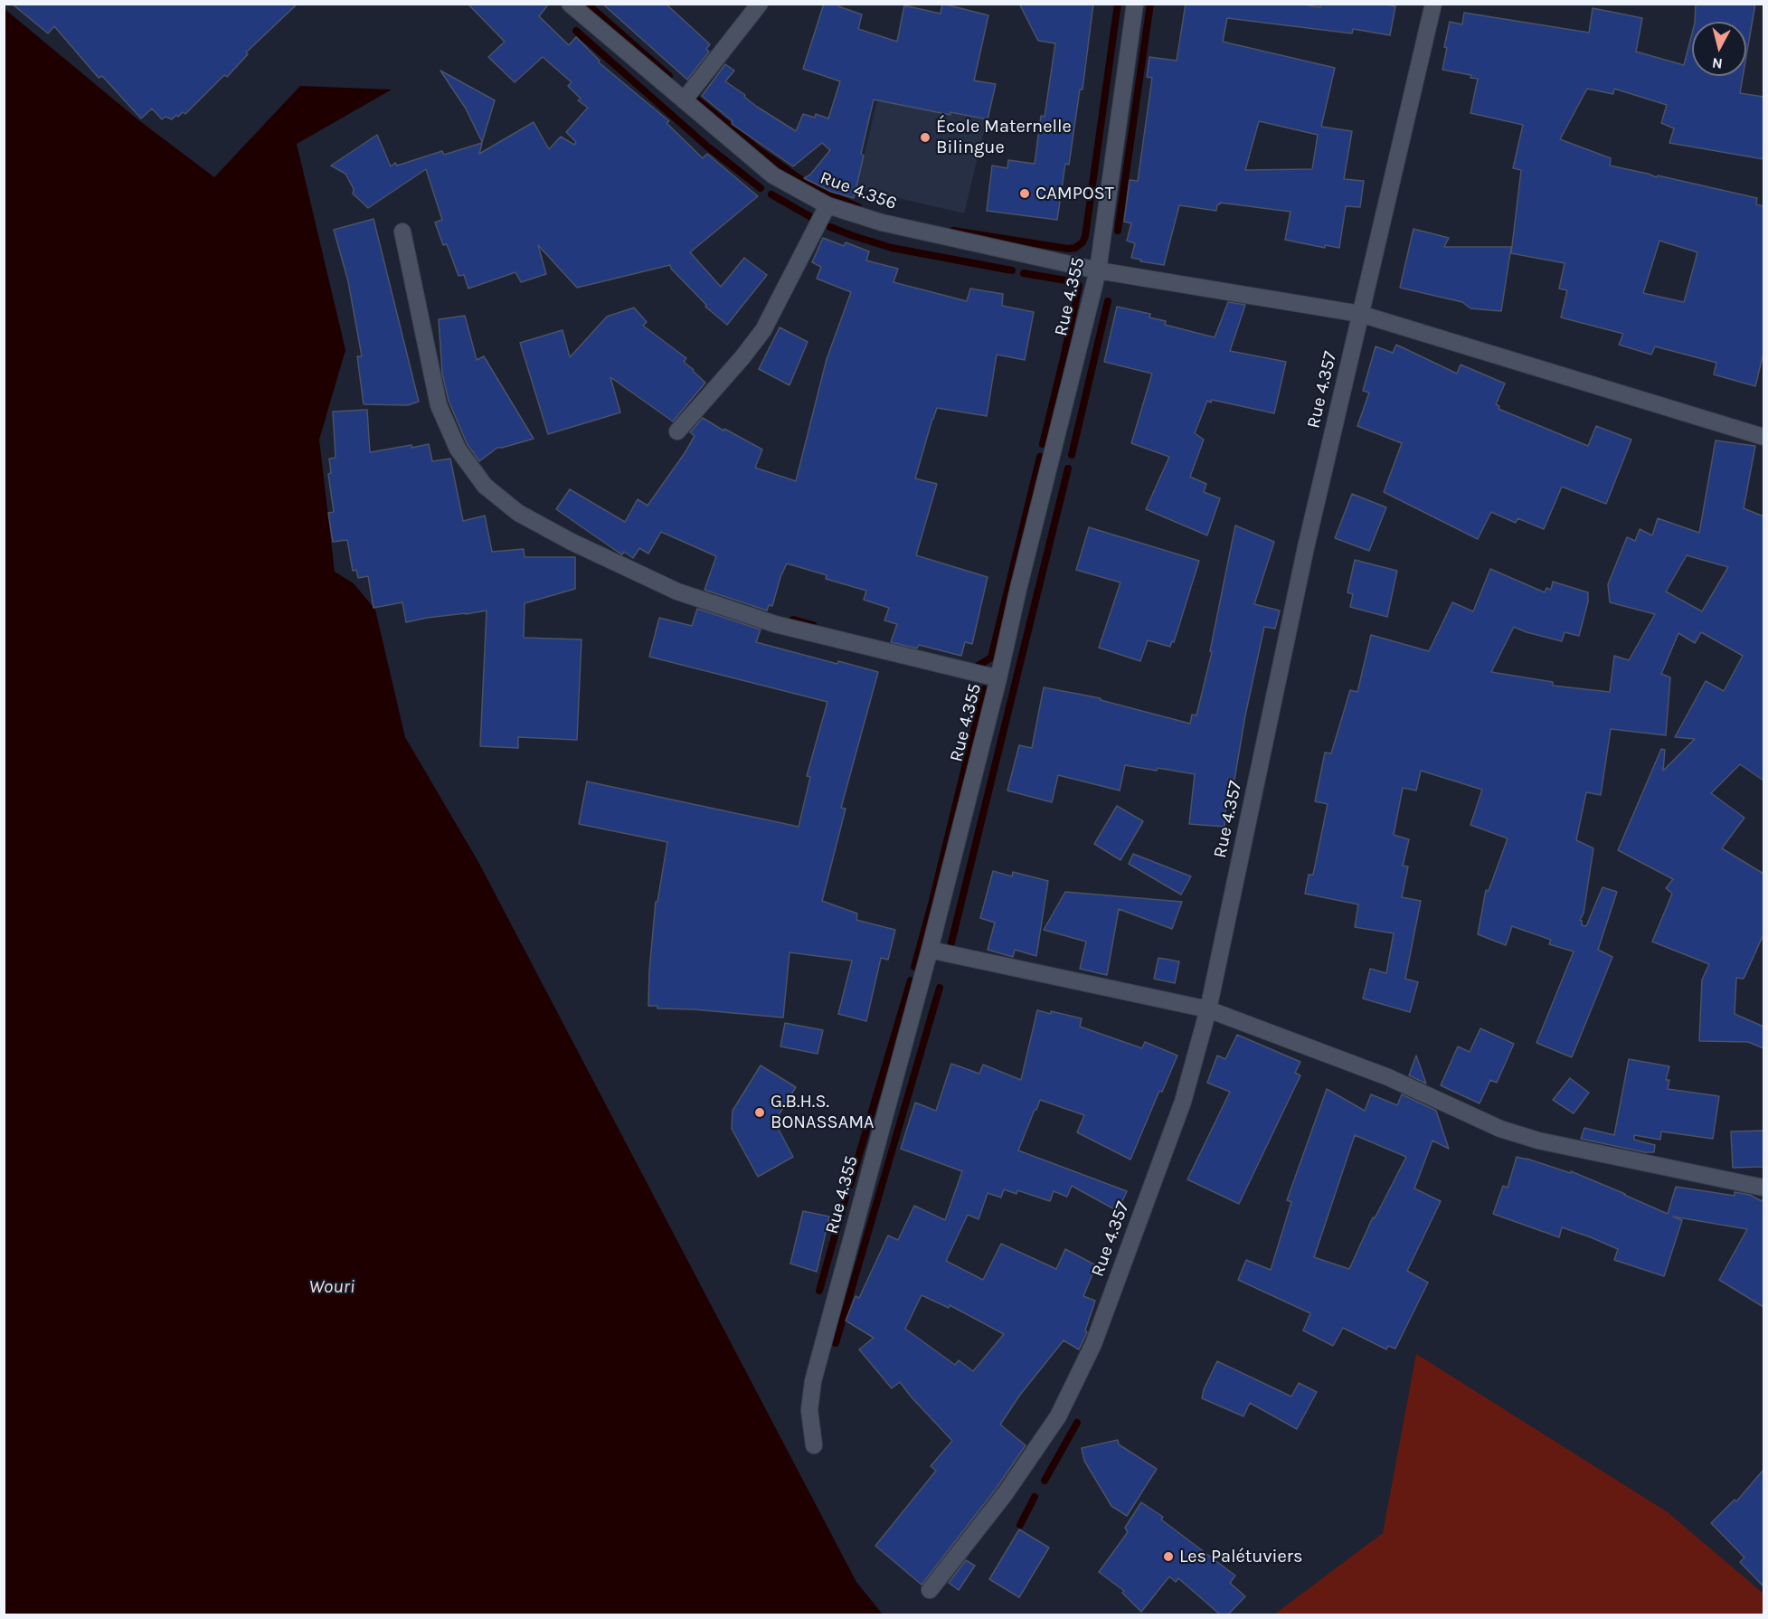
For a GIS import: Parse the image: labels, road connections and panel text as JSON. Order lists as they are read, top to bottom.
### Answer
{
  "streets": {
    "street": ["Rue 4.356", "Rue 4.355", "Rue 4.357"]
  },
  "crossings": [
    ["Rue 4.356", "Rue 4.355"],
    ["Rue 4.356", "Rue 4.357"]
  ],
  "water": ["Wouri"],
  "places": [
    "École Maternelle Bilingue",
    "CAMPOST",
    "G.B.H.S. BONASSAMA",
    "Les Palétuviers"
  ],
  "north": "bottom"
}
